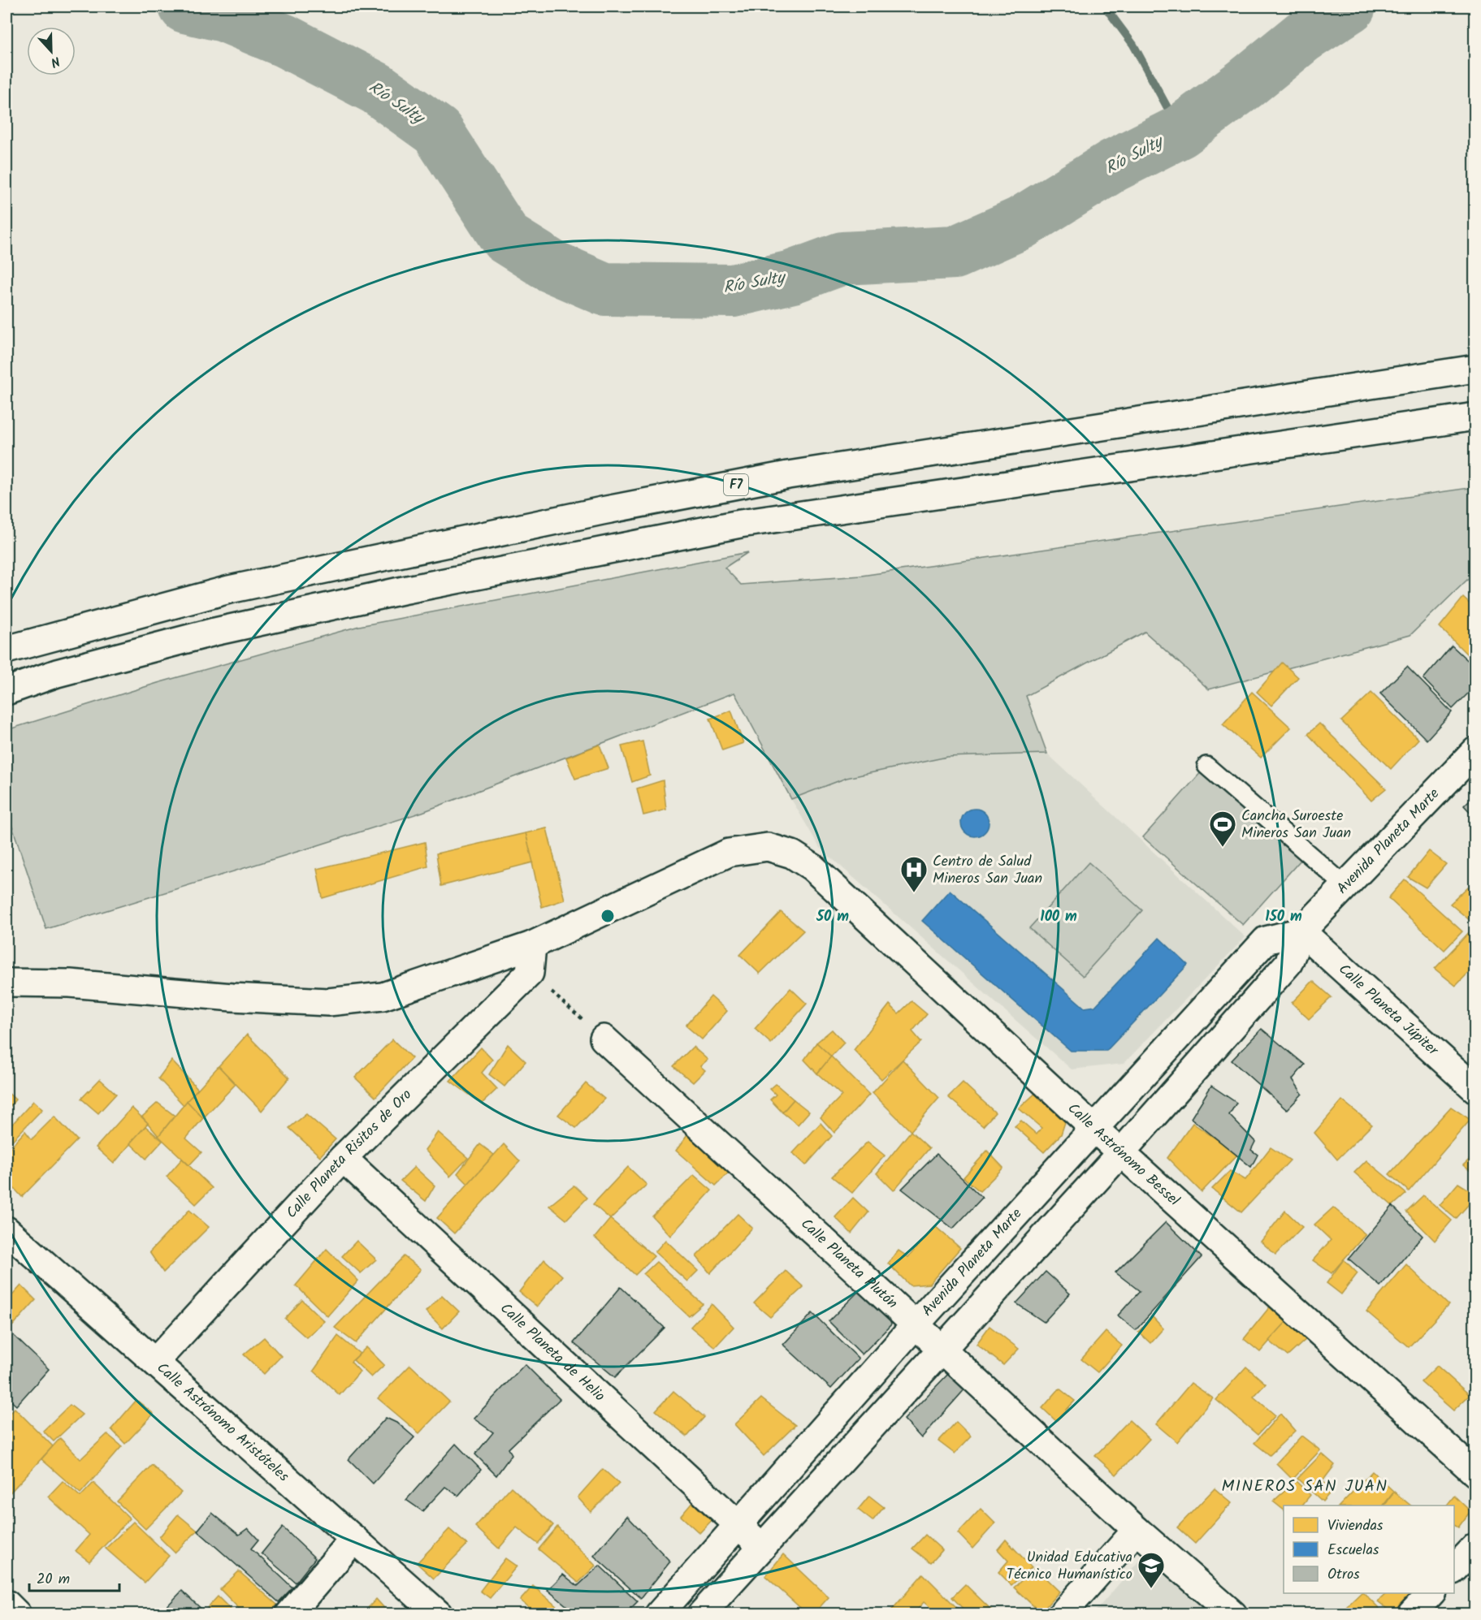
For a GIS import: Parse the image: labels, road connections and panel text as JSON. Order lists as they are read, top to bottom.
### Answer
{
  "streets": {
    "main road": [
      "F7",
      "Avenida Planeta Marte",
      "Calle Planeta Júpiter",
      "Calle Planeta Risitos de Oro",
      "Calle Astrónomo Bessel",
      "Calle Planeta Plutón",
      "Calle Planeta de Helio",
      "Calle Astrónomo Aristóteles"
    ]
  },
  "crossings": [
    ["Avenida Planeta Marte", "Calle Planeta Júpiter"],
    ["Avenida Planeta Marte", "Calle Astrónomo Bessel"],
    ["Avenida Planeta Marte", "Calle Planeta Plutón"],
    ["Avenida Planeta Marte", "Calle Planeta de Helio"],
    ["Calle Planeta Risitos de Oro", "Calle Planeta de Helio"],
    ["Calle Planeta Risitos de Oro", "Calle Astrónomo Aristóteles"]
  ],
  "districts": ["MINEROS SAN JUAN"],
  "water": ["Río Sulty"],
  "places": {
    "sports": ["Cancha Suroeste Mineros San Juan"],
    "hospital": ["Centro de Salud Mineros San Juan"],
    "school or university": ["Unidad Educativa Técnico Humanístico"]
  },
  "legend": ["Viviendas", "Escuelas", "Otros"],
  "scale_bar": "20 m",
  "north": "bottom",
  "rings": ["50 m", "100 m", "150 m"]
}
